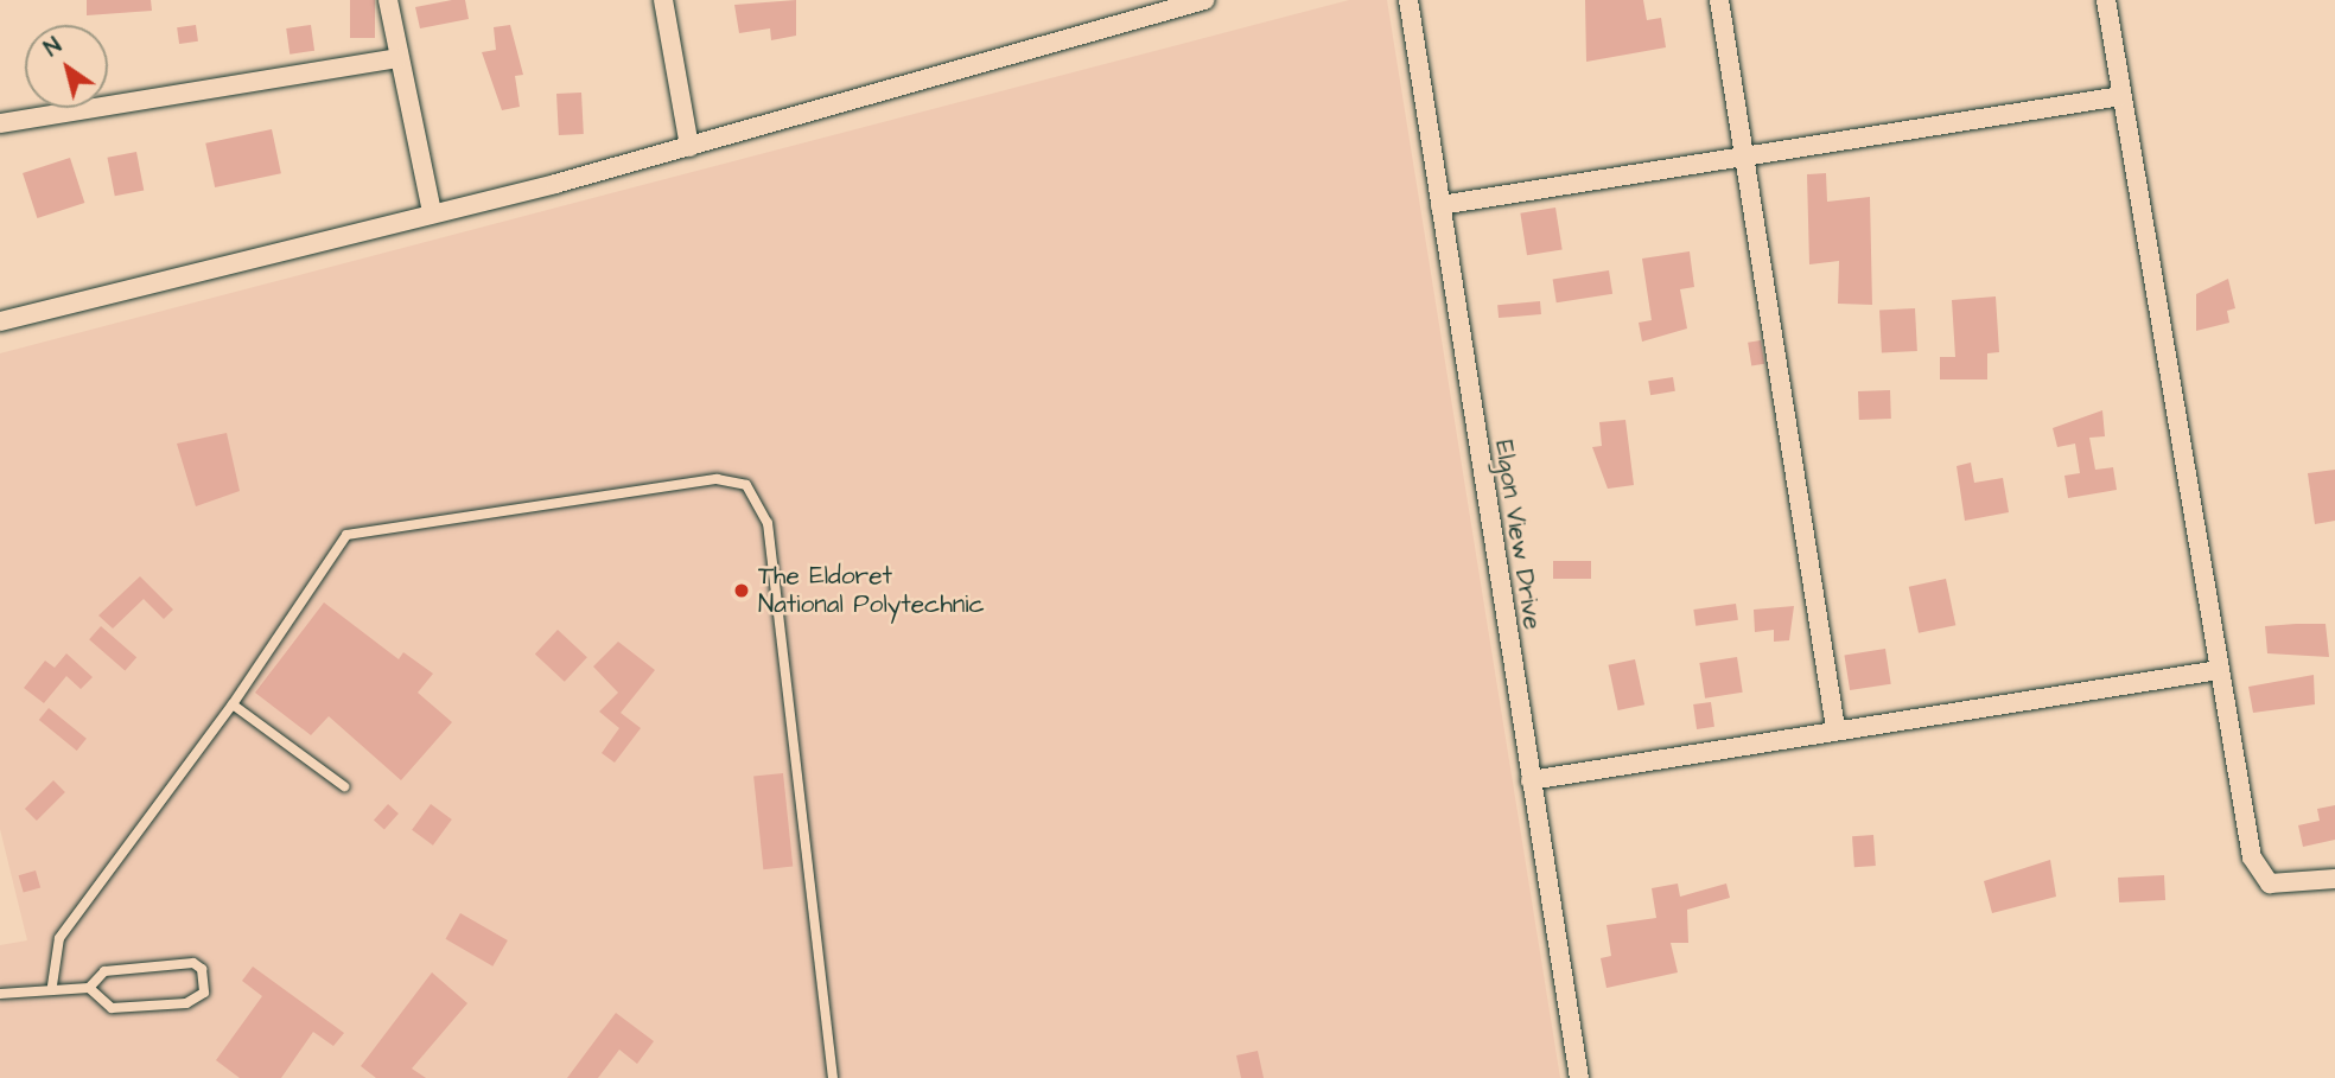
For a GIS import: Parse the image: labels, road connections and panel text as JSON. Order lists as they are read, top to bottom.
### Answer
{
  "streets": {
    "street": ["Elgon View Drive"]
  },
  "places": ["The Eldoret National Polytechnic"],
  "north": "top left"
}
